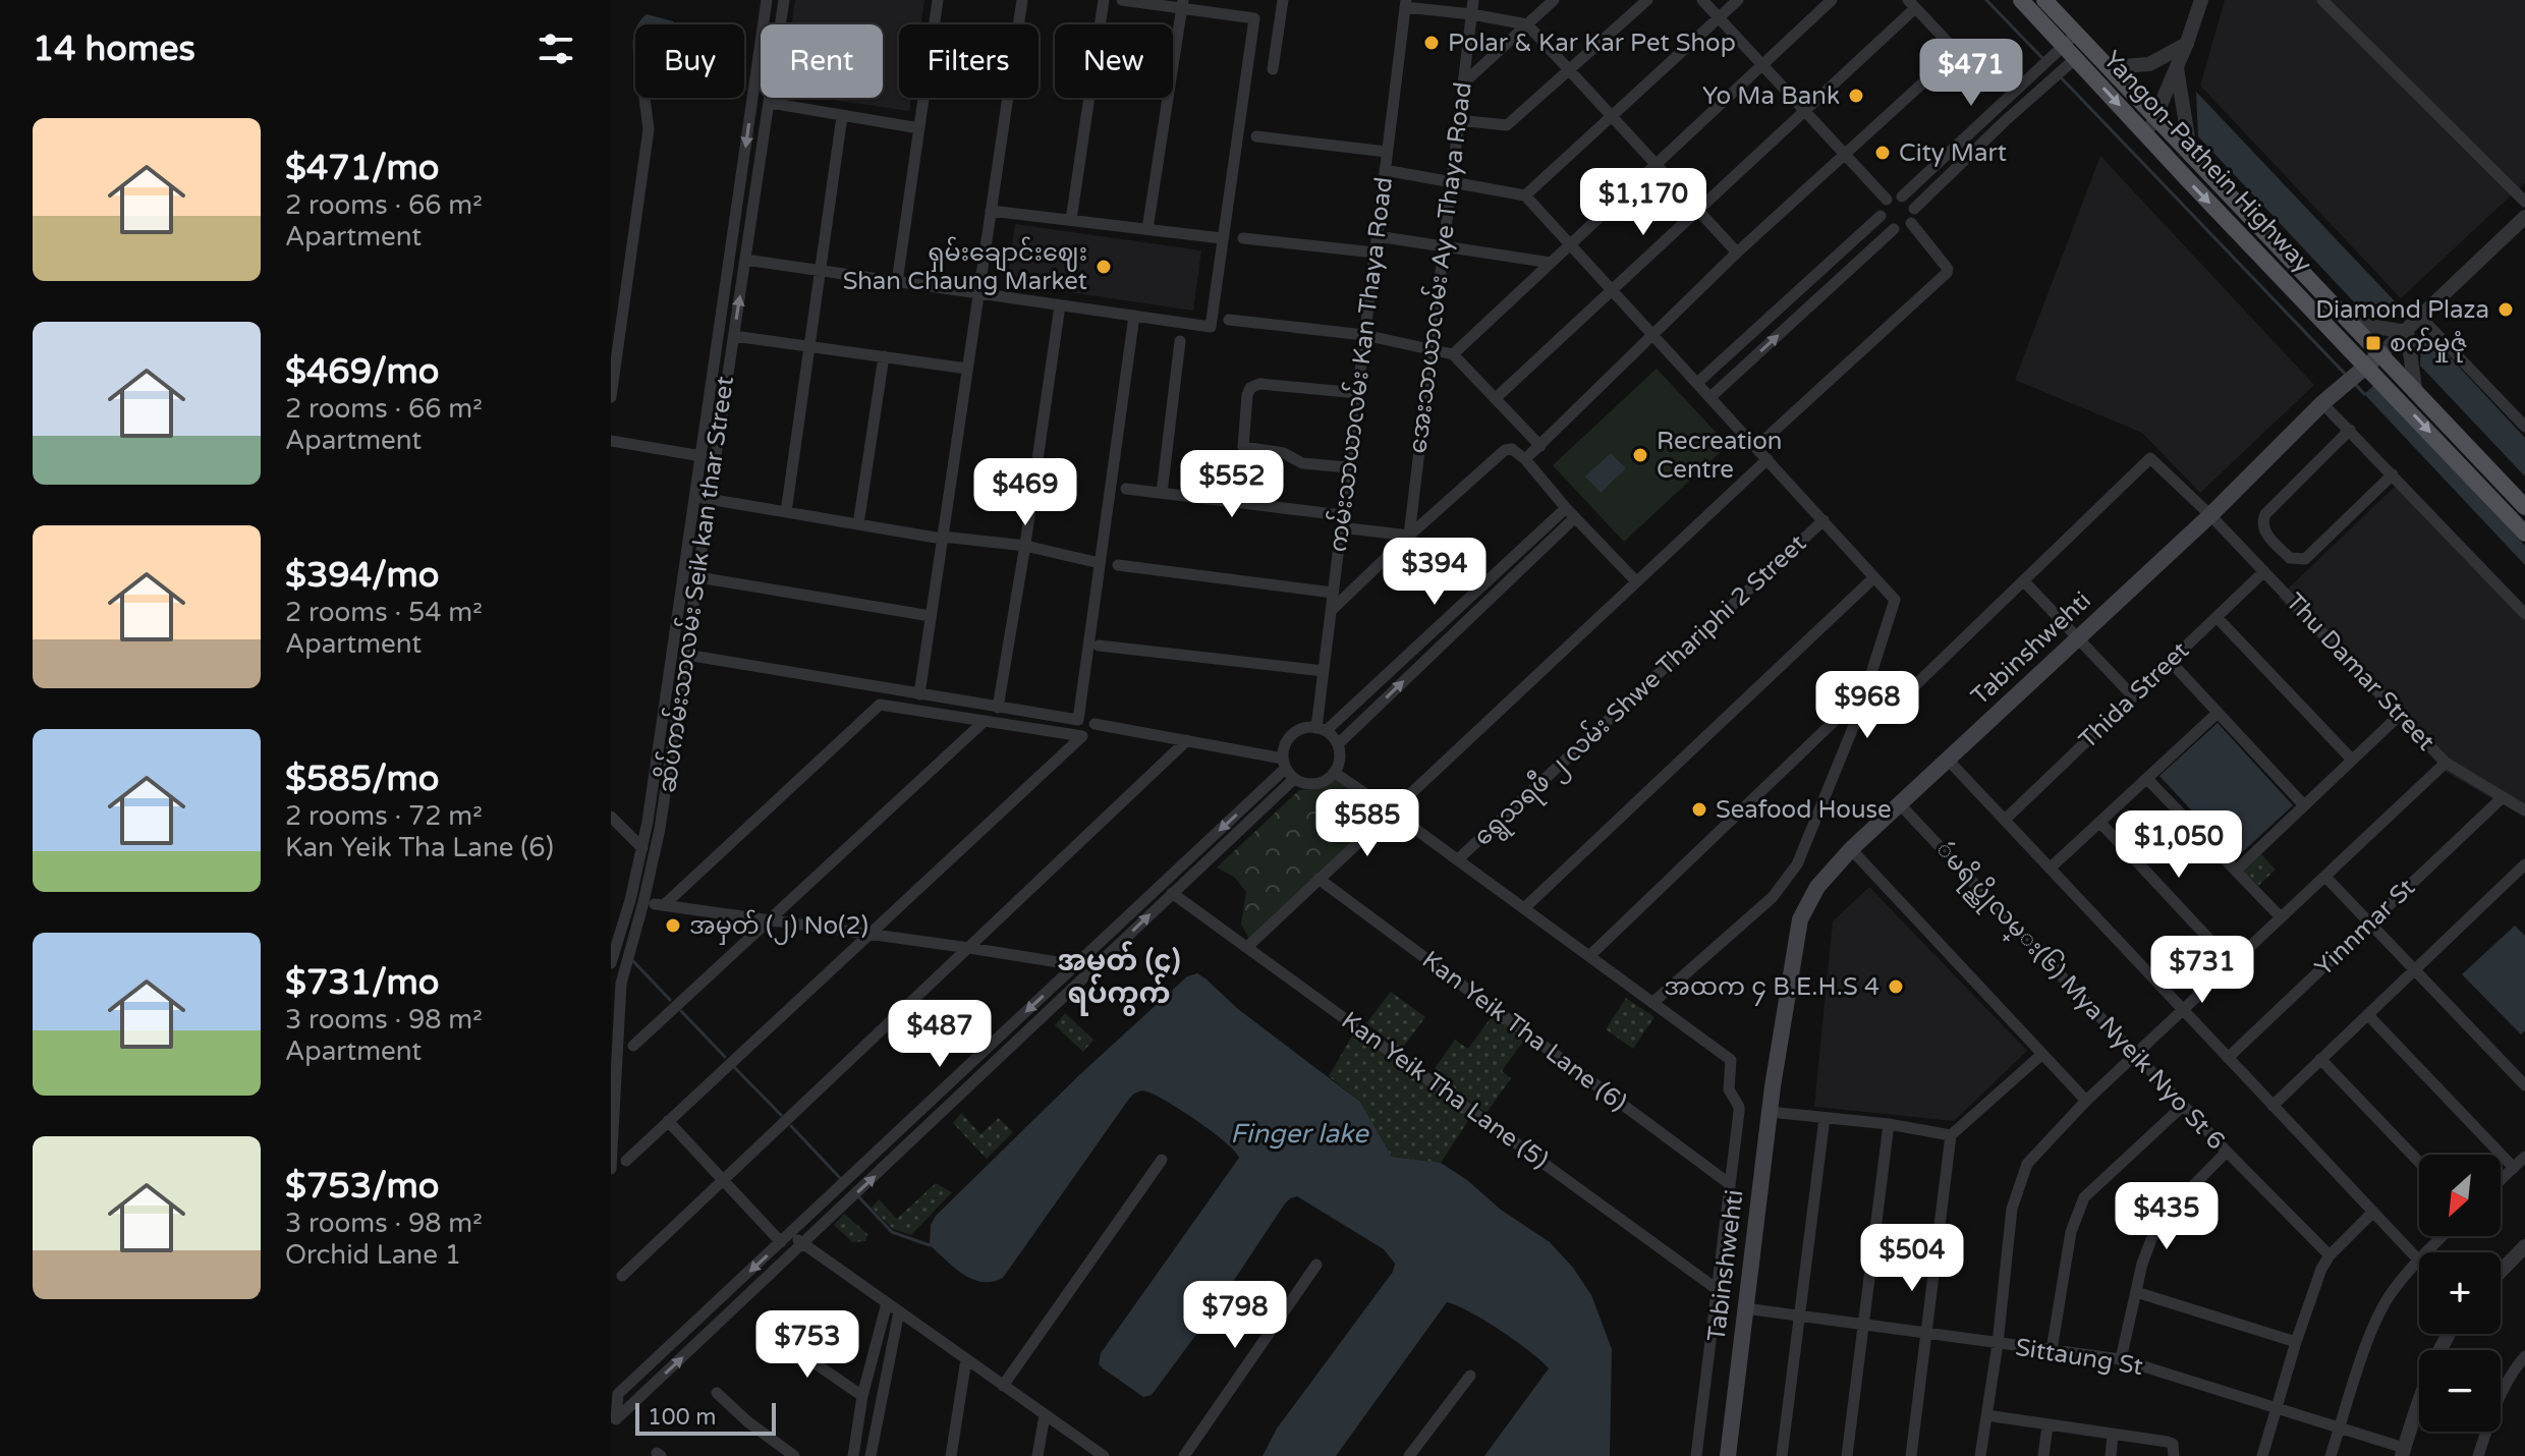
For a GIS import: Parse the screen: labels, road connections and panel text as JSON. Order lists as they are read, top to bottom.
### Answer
{
  "streets": {
    "main road": ["Yangon-Pathein Highway", "Tabinshwehti"],
    "street": [
      "အေးသာယာလမ်း Aye Thaya Road",
      "ကမ်းသာယာလမ်း Kan Thaya Road",
      "ဆိပ်ကမ်းသာလမ်း Seik kan thar Street",
      "Thu Damar Street",
      "ရွေသရဖီ ၂ လမ်း Shwe Thariphi 2 Street",
      "Thida Street",
      "Yinnmar St",
      "ဴမရိပ္ညိုလမ္း(၆) Mya Nyeik Nyo St 6",
      "Kan Yeik Tha Lane (6)",
      "Kan Yeik Tha Lane (5)",
      "Sittaung St"
    ]
  },
  "crossings": [
    ["Yangon-Pathein Highway", "Tabinshwehti"],
    ["Tabinshwehti", "Thu Damar Street"],
    ["Tabinshwehti", "ဴမရိပ္ညိုလမ္း(၆) Mya Nyeik Nyo St 6"],
    ["Tabinshwehti", "Sittaung St"],
    ["Thu Damar Street", "Thida Street"],
    ["Thu Damar Street", "Yinnmar St"]
  ],
  "districts": ["အမှတ် (၄) ရပ်ကွက်"],
  "water": ["Finger lake"],
  "places": {
    "other": [
      "Polar & Kar Kar Pet Shop",
      "Yo Ma Bank",
      "City Mart",
      "ရှမ်းချောင်းဈေး Shan Chaung Market",
      "Diamond Plaza",
      "Recreation Centre",
      "Seafood House",
      "အမှတ် (၂) No(2)",
      "အထက ၄ B.E.H.S 4"
    ],
    "transit": ["စက်မှုဇုံ"]
  },
  "scale_bar": "100 m",
  "north": "bottom left",
  "page": {
    "heading": "14 homes",
    "chip": [
      "Buy",
      "Rent",
      "Filters",
      "New"
    ],
    "price": [
      "$471",
      "$1,170",
      "$552",
      "$469",
      "$394",
      "$968",
      "$585",
      "$1,050",
      "$731",
      "$487",
      "$435",
      "$504",
      "$798",
      "$753"
    ],
    "list": [
      {
        "name": "$471/mo",
        "note": "2 rooms · 66 m² · Apartment"
      },
      {
        "name": "$469/mo",
        "note": "2 rooms · 66 m² · Apartment"
      },
      {
        "name": "$394/mo",
        "note": "2 rooms · 54 m² · Apartment"
      },
      {
        "name": "$585/mo",
        "note": "2 rooms · 72 m² · Kan Yeik Tha Lane (6)"
      },
      {
        "name": "$731/mo",
        "note": "3 rooms · 98 m² · Apartment"
      },
      {
        "name": "$753/mo",
        "note": "3 rooms · 98 m² · Orchid Lane 1"
      }
    ],
    "map_buttons": ["+", "−"],
    "scale": "100 m"
  }
}
